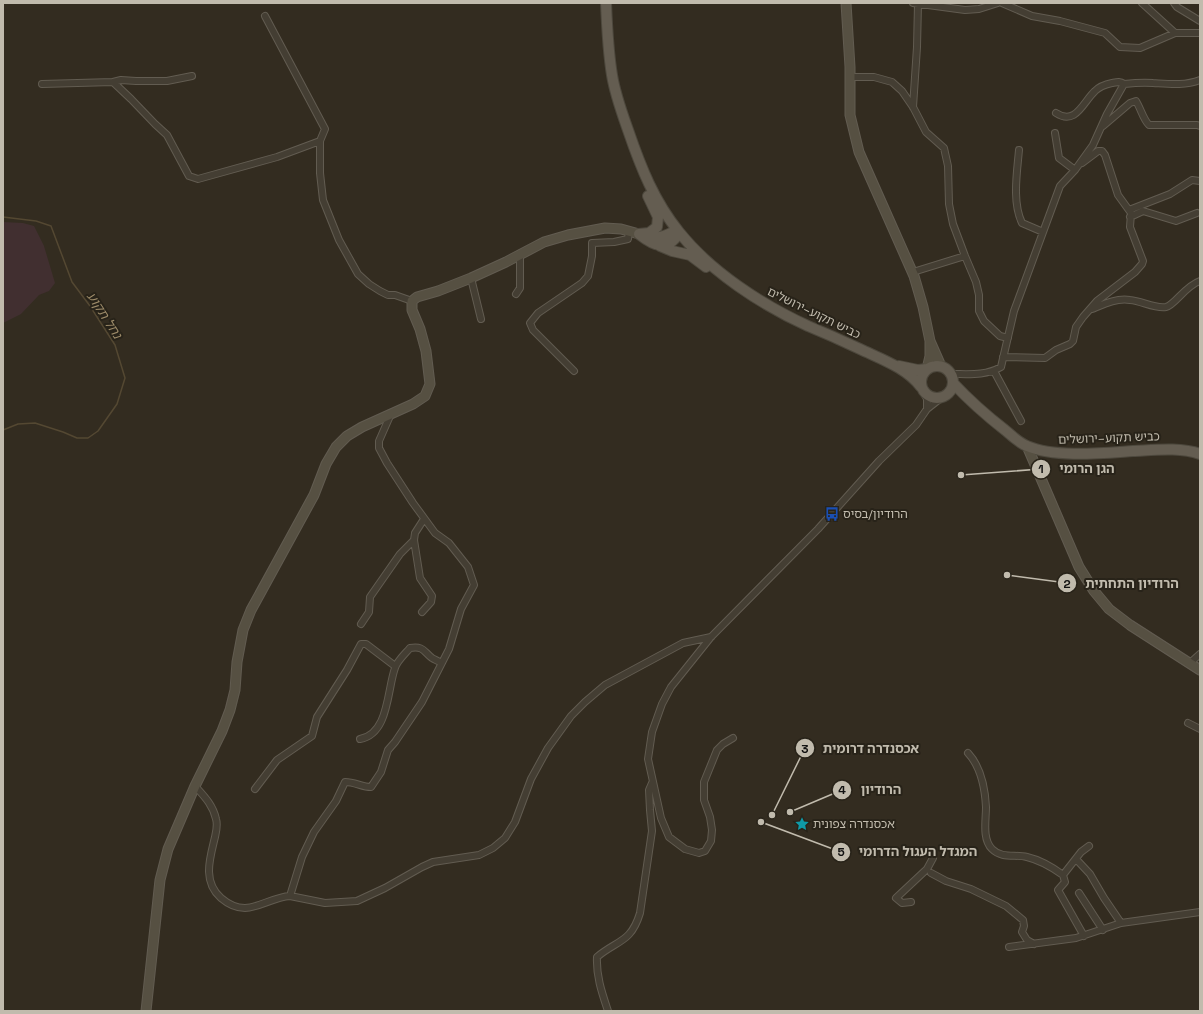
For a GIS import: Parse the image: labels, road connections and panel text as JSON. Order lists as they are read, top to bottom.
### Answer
{
  "streets": {
    "main road": ["כביש תקוע–ירושלים"]
  },
  "water": ["נחל תקוע"],
  "places": {
    "other": [
      "הגן הרומי",
      "הרודיון התחתית",
      "הרודיון",
      "אכסנדרה דרומית",
      "המגדל העגול הדרומי"
    ],
    "bus stop": ["הרודיון/בסיס"],
    "place": ["אכסנדרה צפונית"]
  }
}
